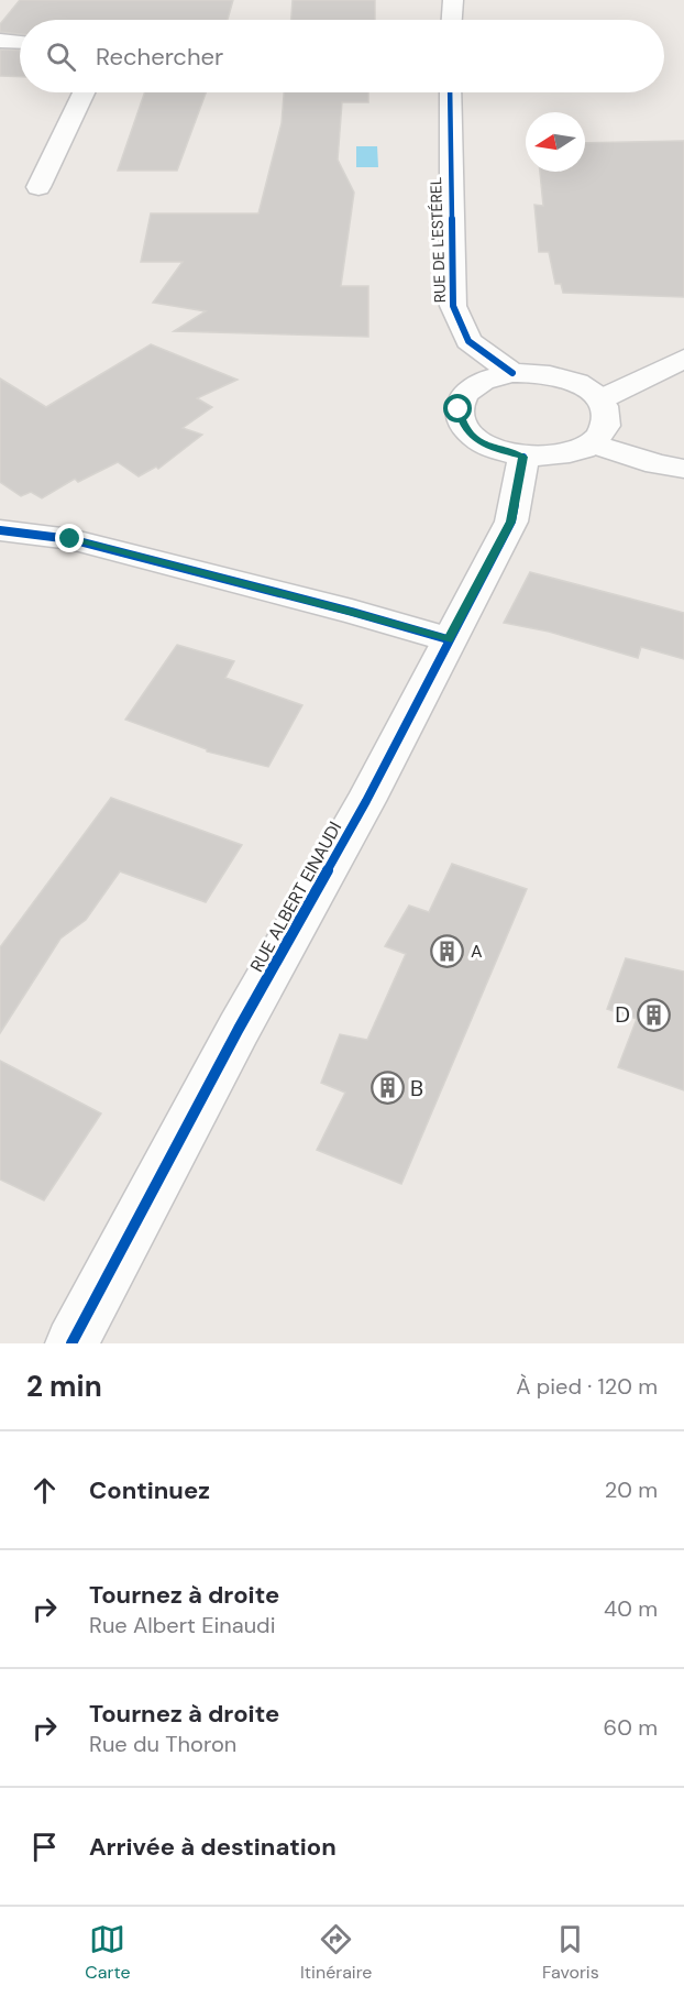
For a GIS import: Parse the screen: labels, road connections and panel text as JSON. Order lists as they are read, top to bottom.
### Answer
{
  "streets": {
    "street": ["RUE DE L'ESTÉREL", "RUE ALBERT EINAUDI"]
  },
  "crossings": [
    ["RUE DE L'ESTÉREL", "RUE ALBERT EINAUDI"]
  ],
  "places": {
    "building": ["A", "D", "B"]
  },
  "north": "left",
  "page": {
    "search": "Rechercher",
    "heading": ["2 min", "À pied · 120 m"],
    "list": [
      ["Continuez", "20 m"],
      ["Tournez à droite", "Rue Albert Einaudi", "40 m"],
      ["Tournez à droite", "Rue du Thoron", "60 m"],
      "Arrivée à destination"
    ],
    "nav": ["Carte", "Itinéraire", "Favoris"]
  }
}
